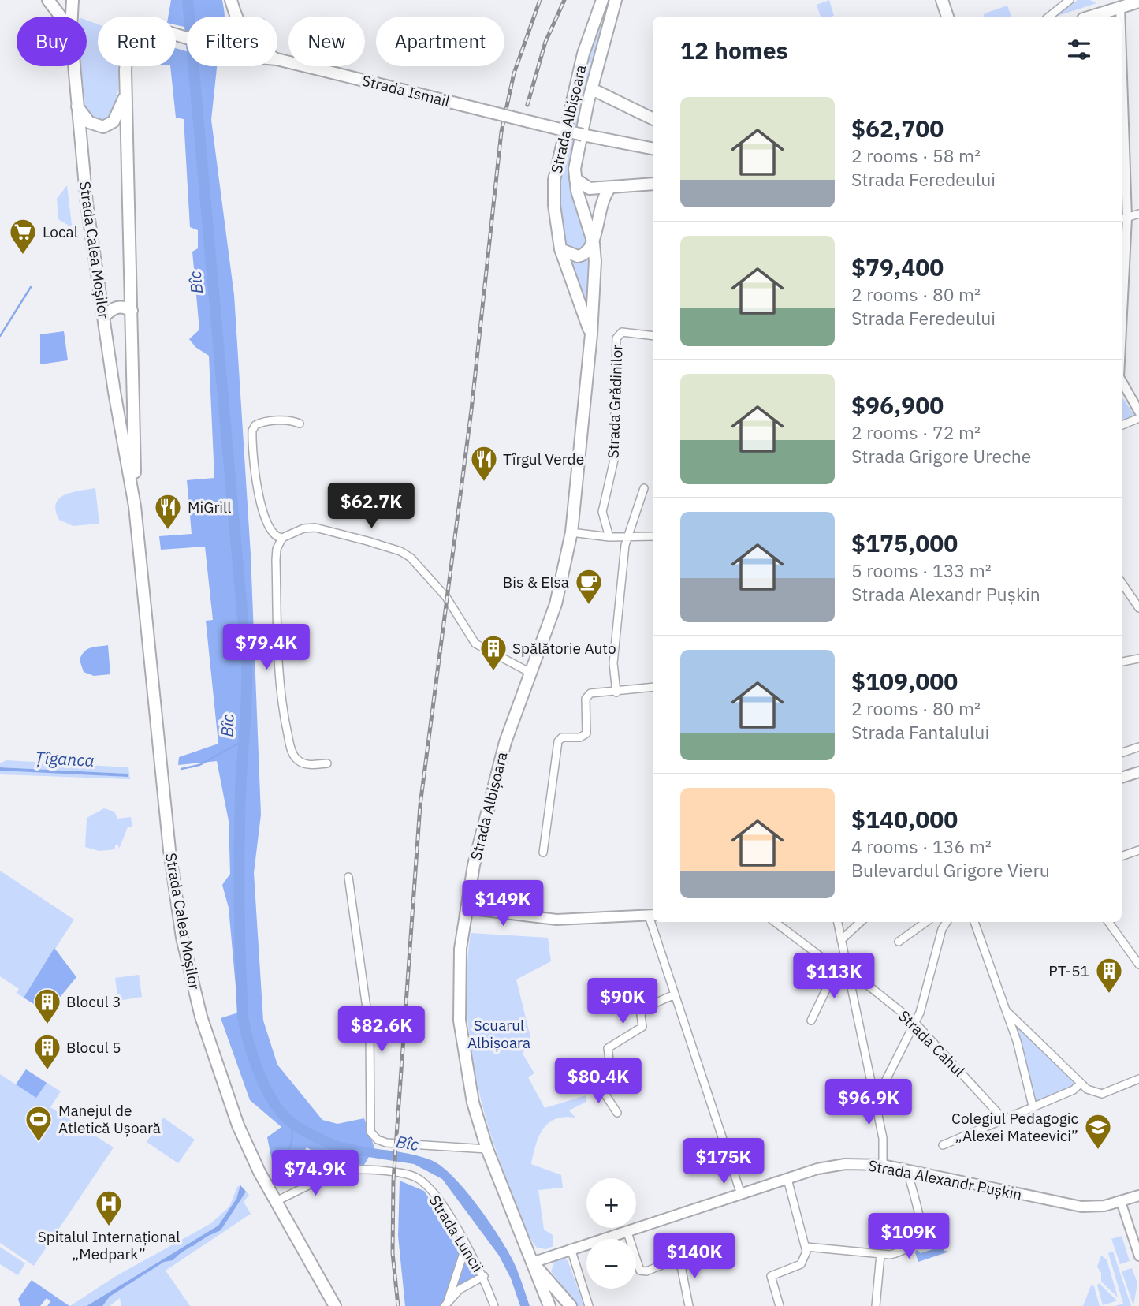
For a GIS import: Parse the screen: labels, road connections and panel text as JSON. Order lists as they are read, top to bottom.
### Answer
{
  "streets": {
    "main road": [
      "Strada Ismail",
      "Strada Albișoara",
      "Strada Calea Moșilor",
      "Strada Alexandr Pușkin"
    ],
    "street": ["Strada Grădinilor", "Strada Cahul", "Strada Luncii"]
  },
  "crossings": [
    ["Strada Albișoara", "Strada Alexandr Pușkin"],
    ["Strada Calea Moșilor", "Strada Luncii"]
  ],
  "water": ["Bîc", "Țîganca"],
  "parks": ["Scuarul Albișoara"],
  "places": {
    "supermarket": ["Local"],
    "restaurant": ["Tîrgul Verde", "MiGrill"],
    "cafe": ["Bis & Elsa"],
    "building": [
      "Spălătorie Auto",
      "PT-51",
      "Blocul 3",
      "Blocul 5"
    ],
    "sports": ["Manejul de Atletică Ușoară"],
    "school or university": ["Colegiul Pedagogic „Alexei Mateevici”"],
    "hospital": ["Spitalul Internațional „Medpark”"]
  },
  "page": {
    "chip": [
      "Buy",
      "Rent",
      "Filters",
      "New",
      "Apartment"
    ],
    "heading": "12 homes",
    "list": [
      {
        "name": "$62,700",
        "note": "2 rooms · 58 m² · Strada Feredeului"
      },
      {
        "name": "$79,400",
        "note": "2 rooms · 80 m² · Strada Feredeului"
      },
      {
        "name": "$96,900",
        "note": "2 rooms · 72 m² · Strada Grigore Ureche"
      },
      {
        "name": "$175,000",
        "note": "5 rooms · 133 m² · Strada Alexandr Pușkin"
      },
      {
        "name": "$109,000",
        "note": "2 rooms · 80 m² · Strada Fantalului"
      },
      {
        "name": "$140,000",
        "note": "4 rooms · 136 m² · Bulevardul Grigore Vieru"
      }
    ],
    "price": [
      "$62.7K",
      "$79.4K",
      "$149K",
      "$113K",
      "$90K",
      "$82.6K",
      "$80.4K",
      "$96.9K",
      "$175K",
      "$74.9K",
      "$109K",
      "$140K"
    ],
    "map_buttons": ["+", "−"]
  }
}
